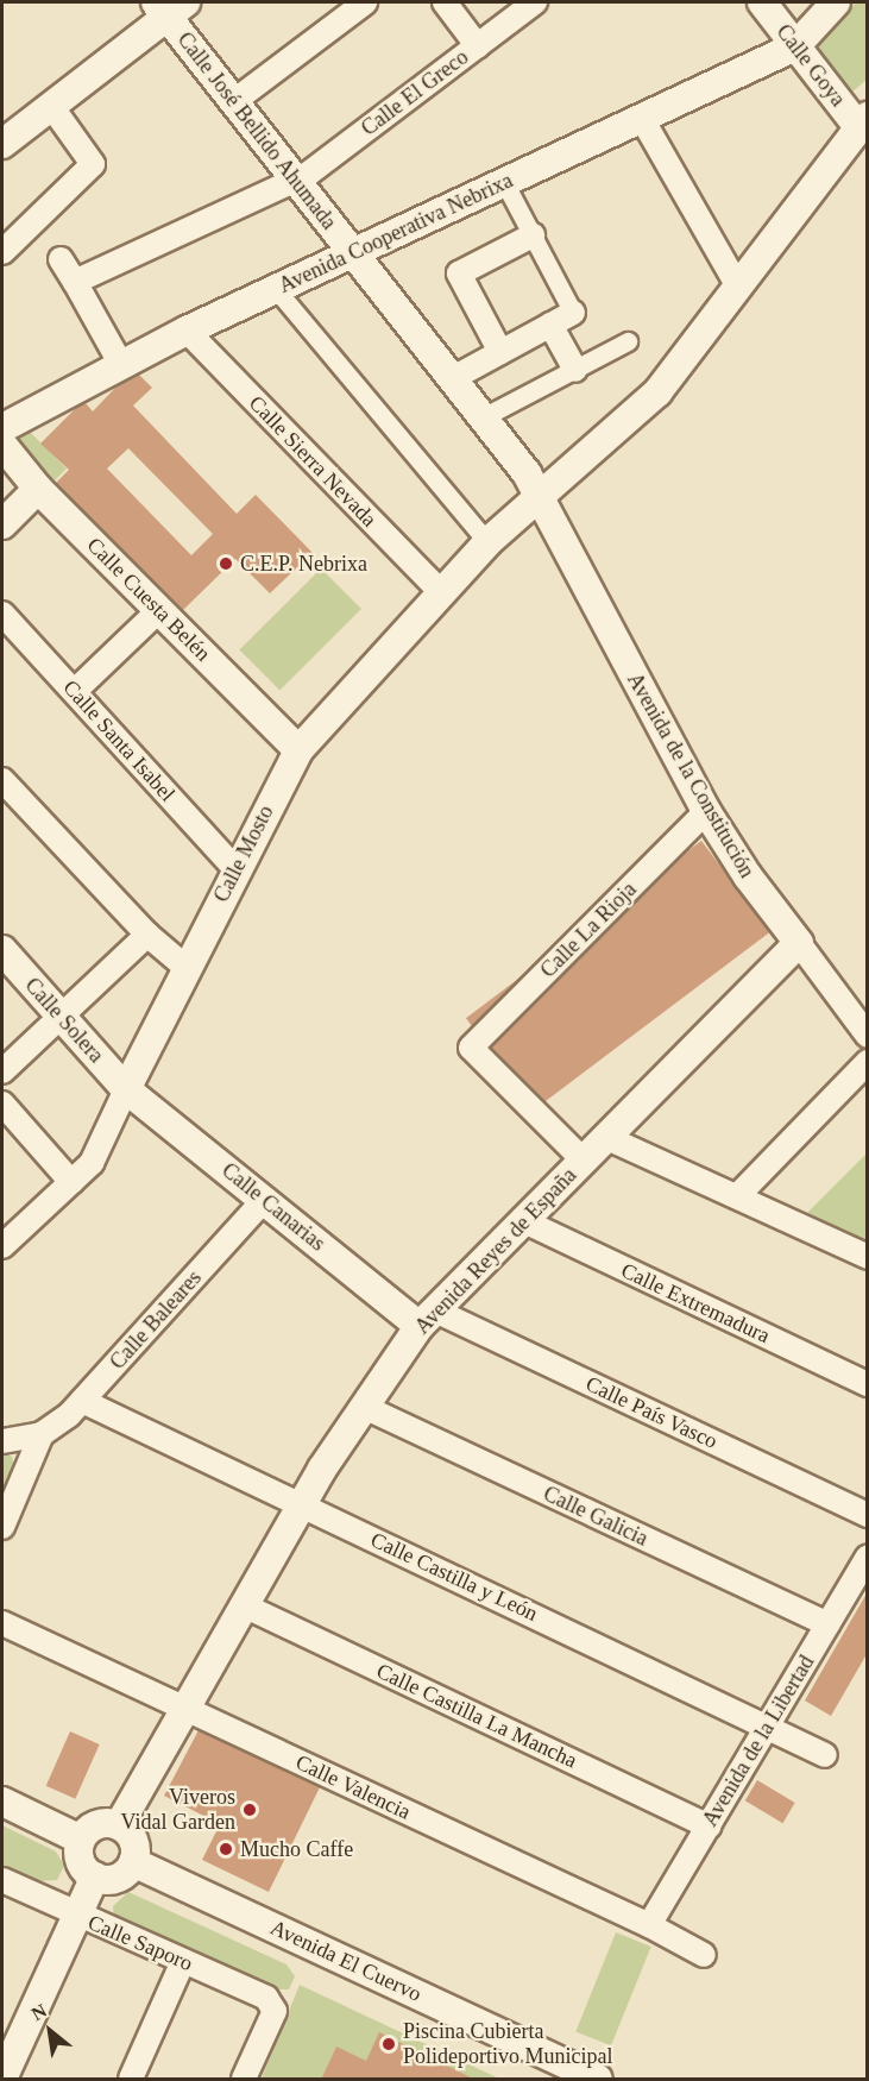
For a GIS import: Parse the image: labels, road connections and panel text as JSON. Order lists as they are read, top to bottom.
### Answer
{
  "streets": {
    "street": [
      "Calle Goya",
      "Calle El Greco",
      "Calle José Bellido Ahumada",
      "Avenida Cooperativa Nebrixa",
      "Calle Sierra Nevada",
      "Calle Cuesta Belén",
      "Calle Santa Isabel",
      "Avenida de la Constitución",
      "Calle Mosto",
      "Calle La Rioja",
      "Calle Solera",
      "Calle Canarias",
      "Avenida Reyes de España",
      "Calle Extremadura",
      "Calle Baleares",
      "Calle País Vasco",
      "Calle Galicia",
      "Calle Castilla y León",
      "Calle Castilla La Mancha",
      "Avenida de la Libertad",
      "Calle Valencia",
      "Calle Saporo",
      "Avenida El Cuervo"
    ]
  },
  "crossings": [
    ["Calle Goya", "Avenida Cooperativa Nebrixa"],
    ["Calle Goya", "Calle Mosto"],
    ["Calle El Greco", "Calle José Bellido Ahumada"],
    ["Calle José Bellido Ahumada", "Avenida Cooperativa Nebrixa"],
    ["Calle José Bellido Ahumada", "Avenida de la Constitución"],
    ["Calle José Bellido Ahumada", "Calle Mosto"],
    ["Avenida Cooperativa Nebrixa", "Calle Sierra Nevada"],
    ["Calle Sierra Nevada", "Calle Mosto"],
    ["Calle Cuesta Belén", "Calle Mosto"],
    ["Calle Santa Isabel", "Calle Mosto"],
    ["Avenida de la Constitución", "Calle Mosto"],
    ["Avenida de la Constitución", "Calle La Rioja"],
    ["Avenida de la Constitución", "Avenida Reyes de España"],
    ["Calle Mosto", "Calle Solera"],
    ["Calle Mosto", "Calle Canarias"],
    ["Calle La Rioja", "Avenida Reyes de España"],
    ["Calle Solera", "Calle Canarias"],
    ["Calle Canarias", "Avenida Reyes de España"],
    ["Calle Canarias", "Calle Baleares"],
    ["Calle Canarias", "Calle País Vasco"],
    ["Avenida Reyes de España", "Calle Extremadura"],
    ["Avenida Reyes de España", "Calle País Vasco"],
    ["Avenida Reyes de España", "Calle Galicia"],
    ["Avenida Reyes de España", "Calle Castilla y León"],
    ["Avenida Reyes de España", "Calle Castilla La Mancha"],
    ["Avenida Reyes de España", "Calle Valencia"],
    ["Avenida Reyes de España", "Avenida El Cuervo"],
    ["Calle Baleares", "Calle Castilla y León"],
    ["Calle Galicia", "Avenida de la Libertad"],
    ["Calle Castilla y León", "Avenida de la Libertad"],
    ["Calle Castilla La Mancha", "Avenida de la Libertad"],
    ["Avenida de la Libertad", "Calle Valencia"]
  ],
  "places": [
    "C.E.P. Nebrixa",
    "Viveros Vidal Garden",
    "Mucho Caffe",
    "Piscina Cubierta Polideportivo Municipal"
  ],
  "north": "top left"
}
